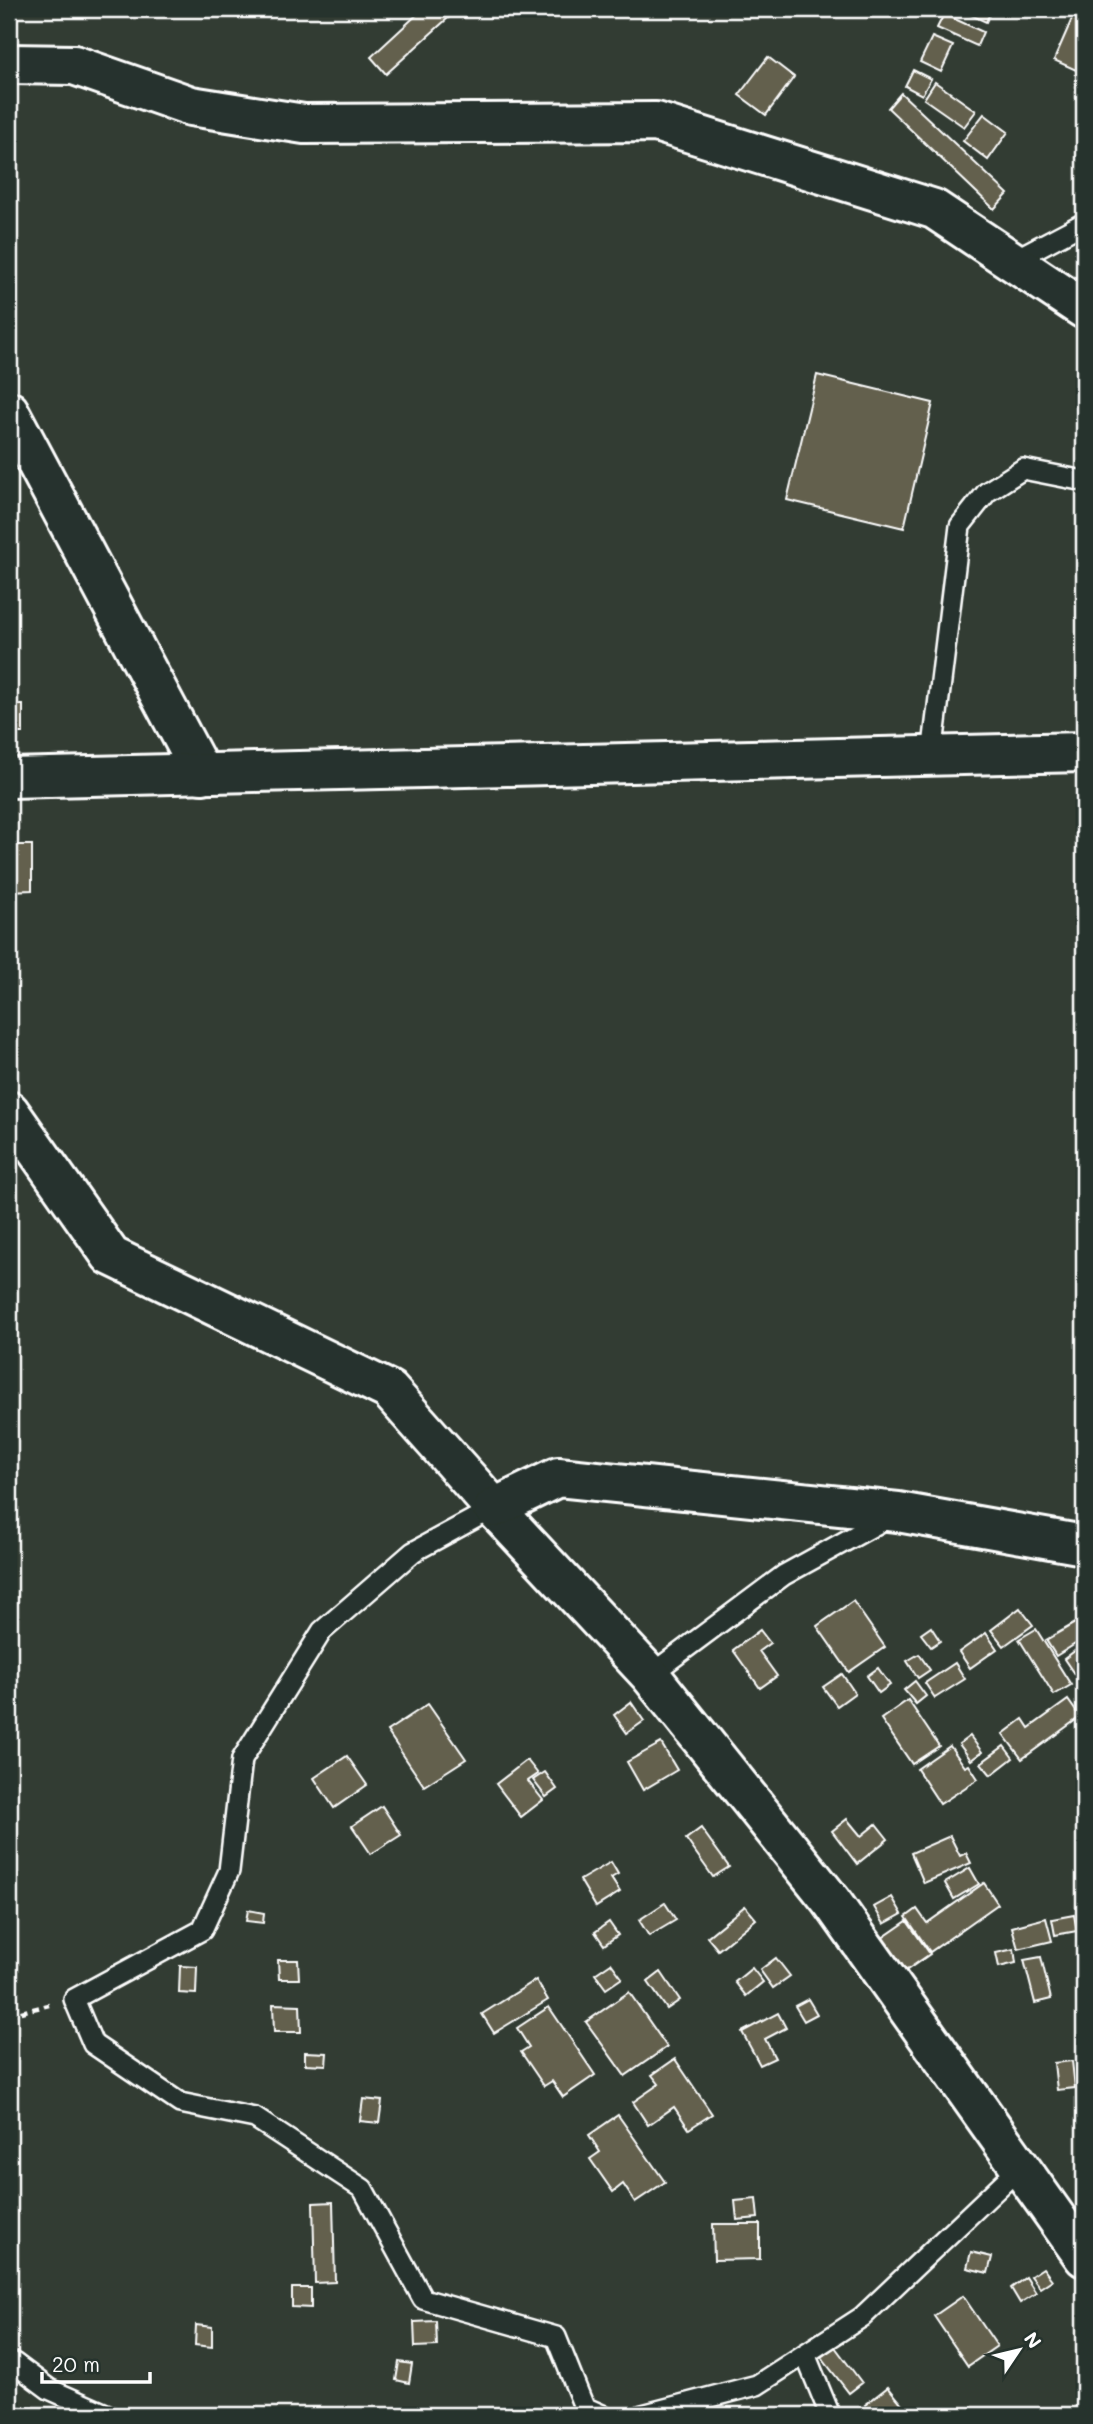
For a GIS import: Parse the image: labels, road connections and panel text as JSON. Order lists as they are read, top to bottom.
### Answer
{
  "scale_bar": "20 m",
  "north": "top right"
}
